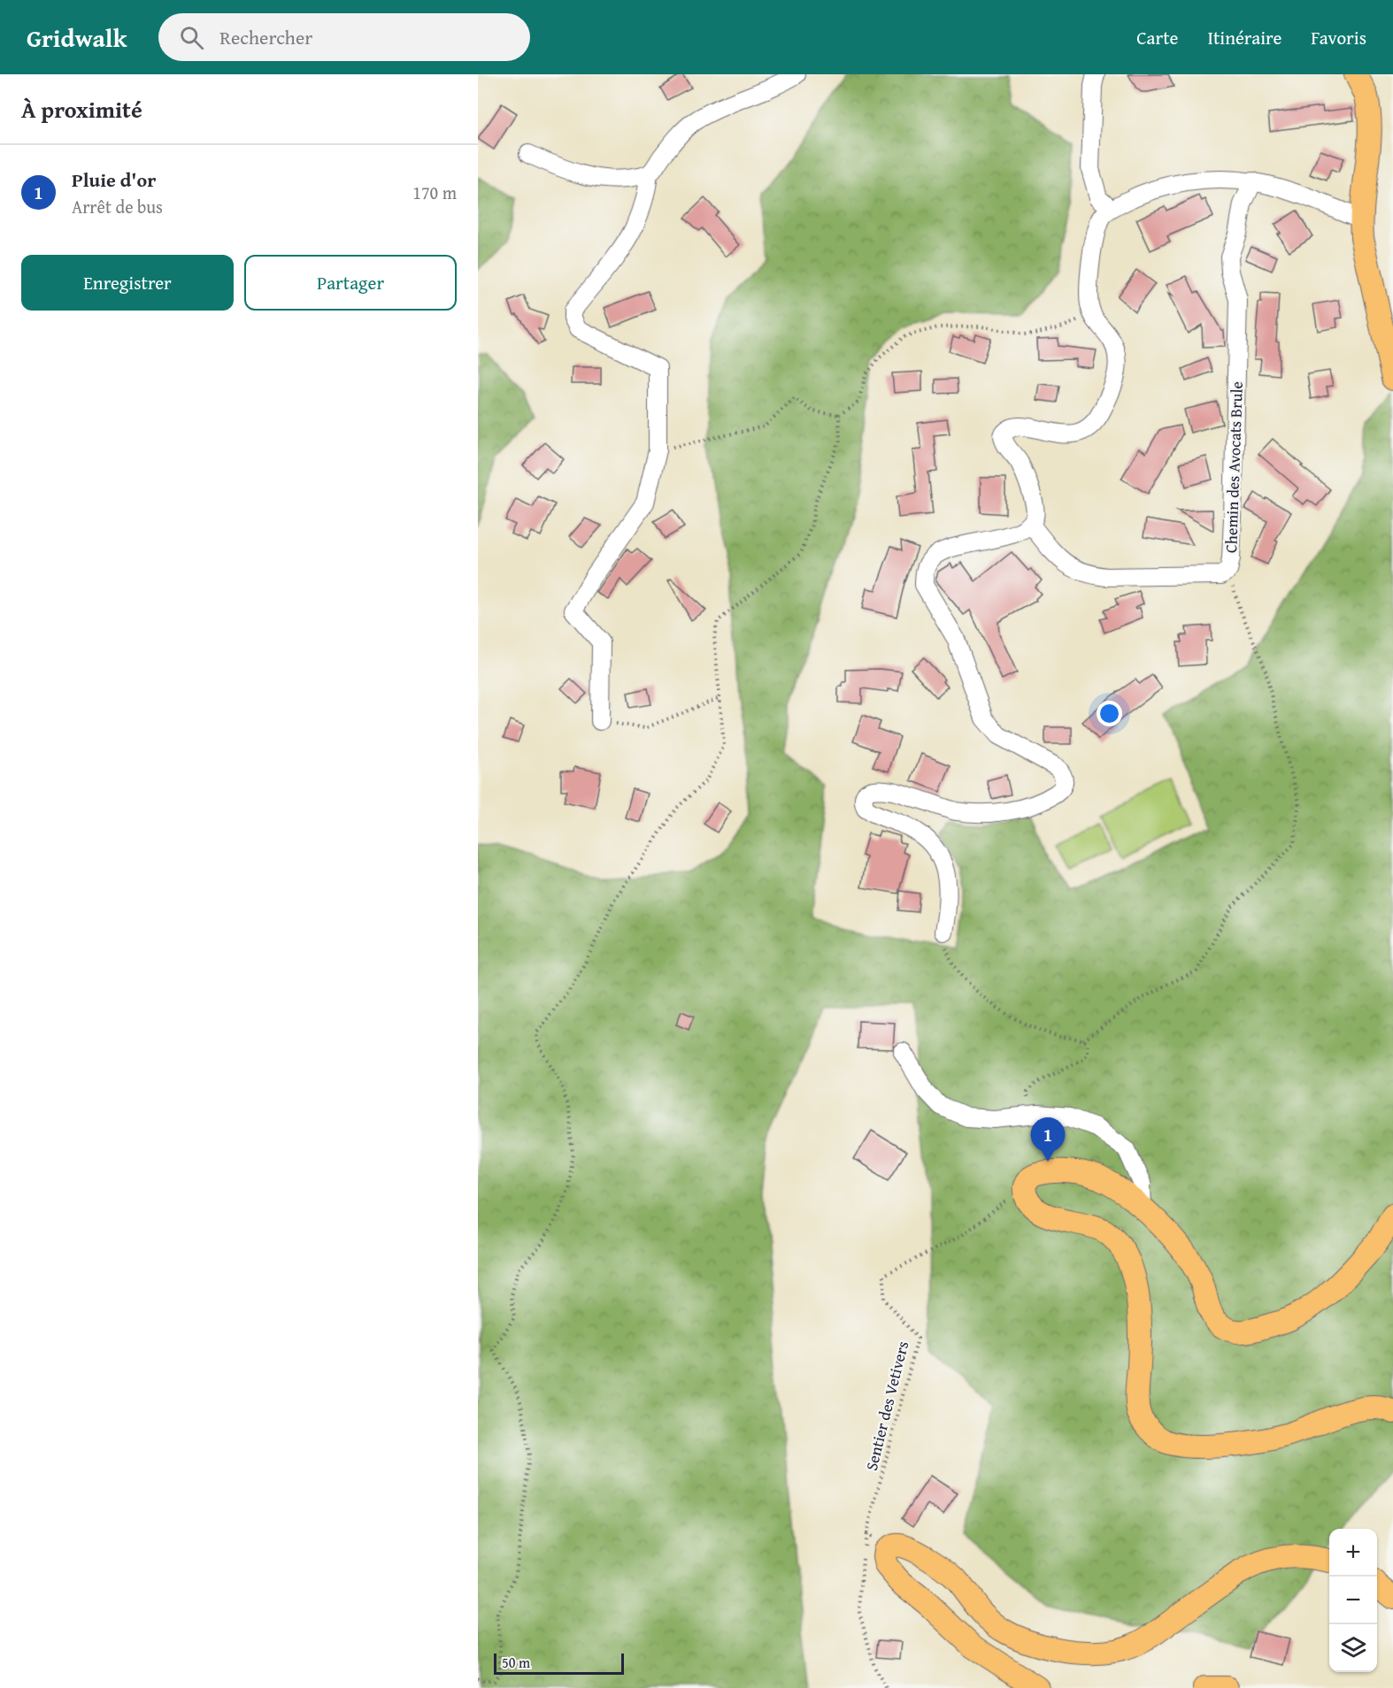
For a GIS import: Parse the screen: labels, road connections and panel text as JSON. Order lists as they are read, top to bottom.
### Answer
{
  "streets": {
    "street": ["Chemin des Avocats Brule"],
    "path": ["Sentier des Vetivers"]
  },
  "scale_bar": "50 m",
  "page": {
    "header": "Gridwalk",
    "search": "Rechercher",
    "nav": ["Carte", "Itinéraire", "Favoris"],
    "heading": "À proximité",
    "list": [
      {
        "mark": "1",
        "name": "Pluie d'or",
        "note": "Arrêt de bus",
        "value": "170 m"
      }
    ],
    "buttons": ["Enregistrer", "Partager"],
    "pins": "1",
    "map_buttons": ["+", "−"],
    "scale": "50 m"
  }
}
